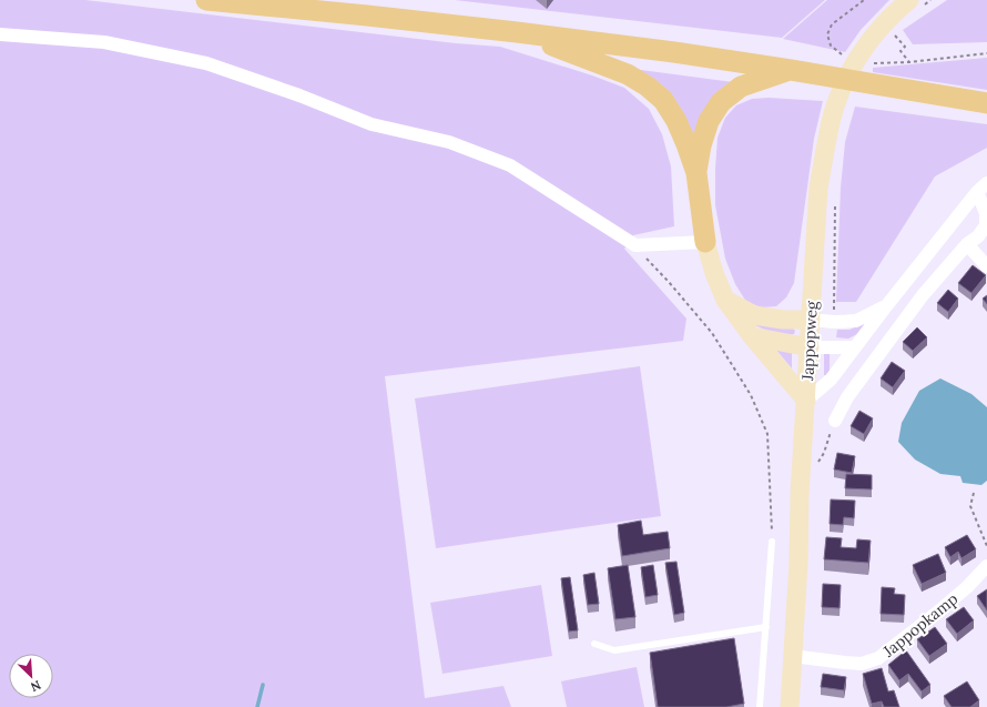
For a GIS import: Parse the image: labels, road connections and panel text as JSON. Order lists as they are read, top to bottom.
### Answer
{
  "streets": {
    "street": ["Jappopweg", "Jappopkamp"]
  },
  "crossings": [
    ["Jappopweg", "Jappopkamp"]
  ],
  "north": "bottom right"
}
